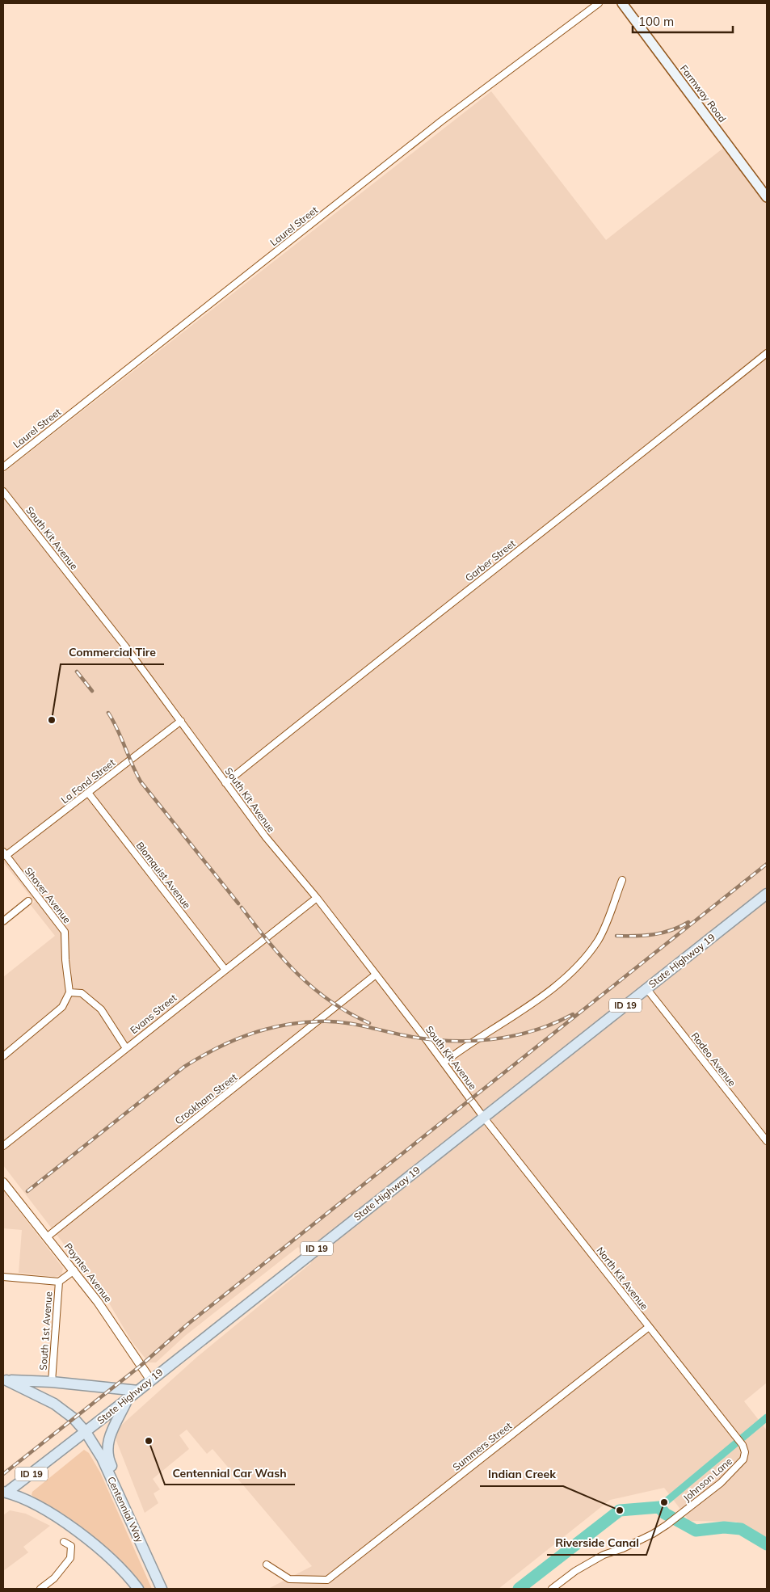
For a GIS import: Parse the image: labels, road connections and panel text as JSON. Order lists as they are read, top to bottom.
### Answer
{
  "streets": {
    "main road": [
      "Farmway Road",
      "State Highway 19",
      "ID 19",
      "Centennial Way"
    ],
    "street": [
      "Laurel Street",
      "South Kit Avenue",
      "Garber Street",
      "La Fond Street",
      "Blomquist Avenue",
      "Shaver Avenue",
      "Evans Street",
      "Rodeo Avenue",
      "Crookham Street",
      "Paynter Avenue",
      "North Kit Avenue",
      "South 1st Avenue",
      "Summers Street",
      "Johnson Lane"
    ]
  },
  "crossings": [
    ["South Kit Avenue", "Garber Street"],
    ["South Kit Avenue", "La Fond Street"],
    ["South Kit Avenue", "State Highway 19"],
    ["South Kit Avenue", "Evans Street"],
    ["South Kit Avenue", "Crookham Street"],
    ["South Kit Avenue", "North Kit Avenue"],
    ["La Fond Street", "Blomquist Avenue"],
    ["La Fond Street", "Shaver Avenue"],
    ["Blomquist Avenue", "Evans Street"],
    ["State Highway 19", "Rodeo Avenue"],
    ["State Highway 19", "Paynter Avenue"],
    ["State Highway 19", "North Kit Avenue"],
    ["State Highway 19", "Centennial Way"],
    ["Crookham Street", "Paynter Avenue"],
    ["North Kit Avenue", "Summers Street"],
    ["North Kit Avenue", "Johnson Lane"]
  ],
  "places": [
    "Commercial Tire",
    "Centennial Car Wash",
    "Riverside Canal",
    "Indian Creek"
  ],
  "scale_bar": "100 m"
}
